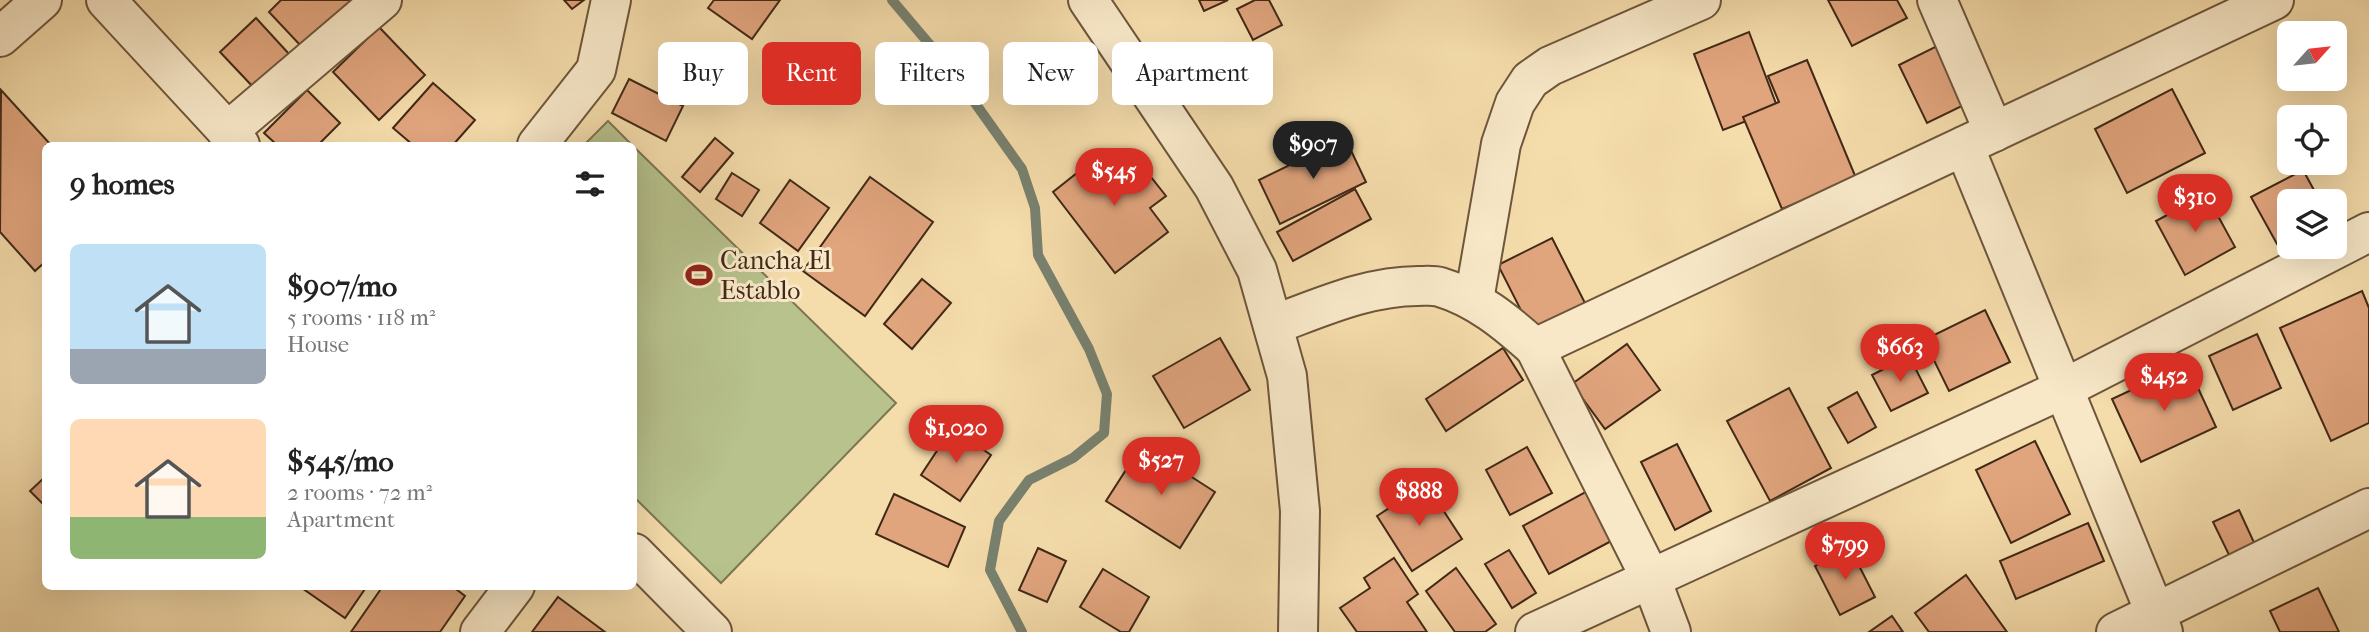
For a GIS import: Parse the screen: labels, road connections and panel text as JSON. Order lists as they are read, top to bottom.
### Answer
{
  "places": {
    "sports": ["Cancha El Establo"]
  },
  "north": "top right",
  "page": {
    "chip": [
      "Buy",
      "Rent",
      "Filters",
      "New",
      "Apartment"
    ],
    "price": [
      "$907",
      "$545",
      "$310",
      "$663",
      "$452",
      "$1,020",
      "$527",
      "$888",
      "$799"
    ],
    "heading": "9 homes",
    "list": [
      {
        "name": "$907/mo",
        "note": "5 rooms · 118 m² · House"
      },
      {
        "name": "$545/mo",
        "note": "2 rooms · 72 m² · Apartment"
      }
    ]
  }
}
